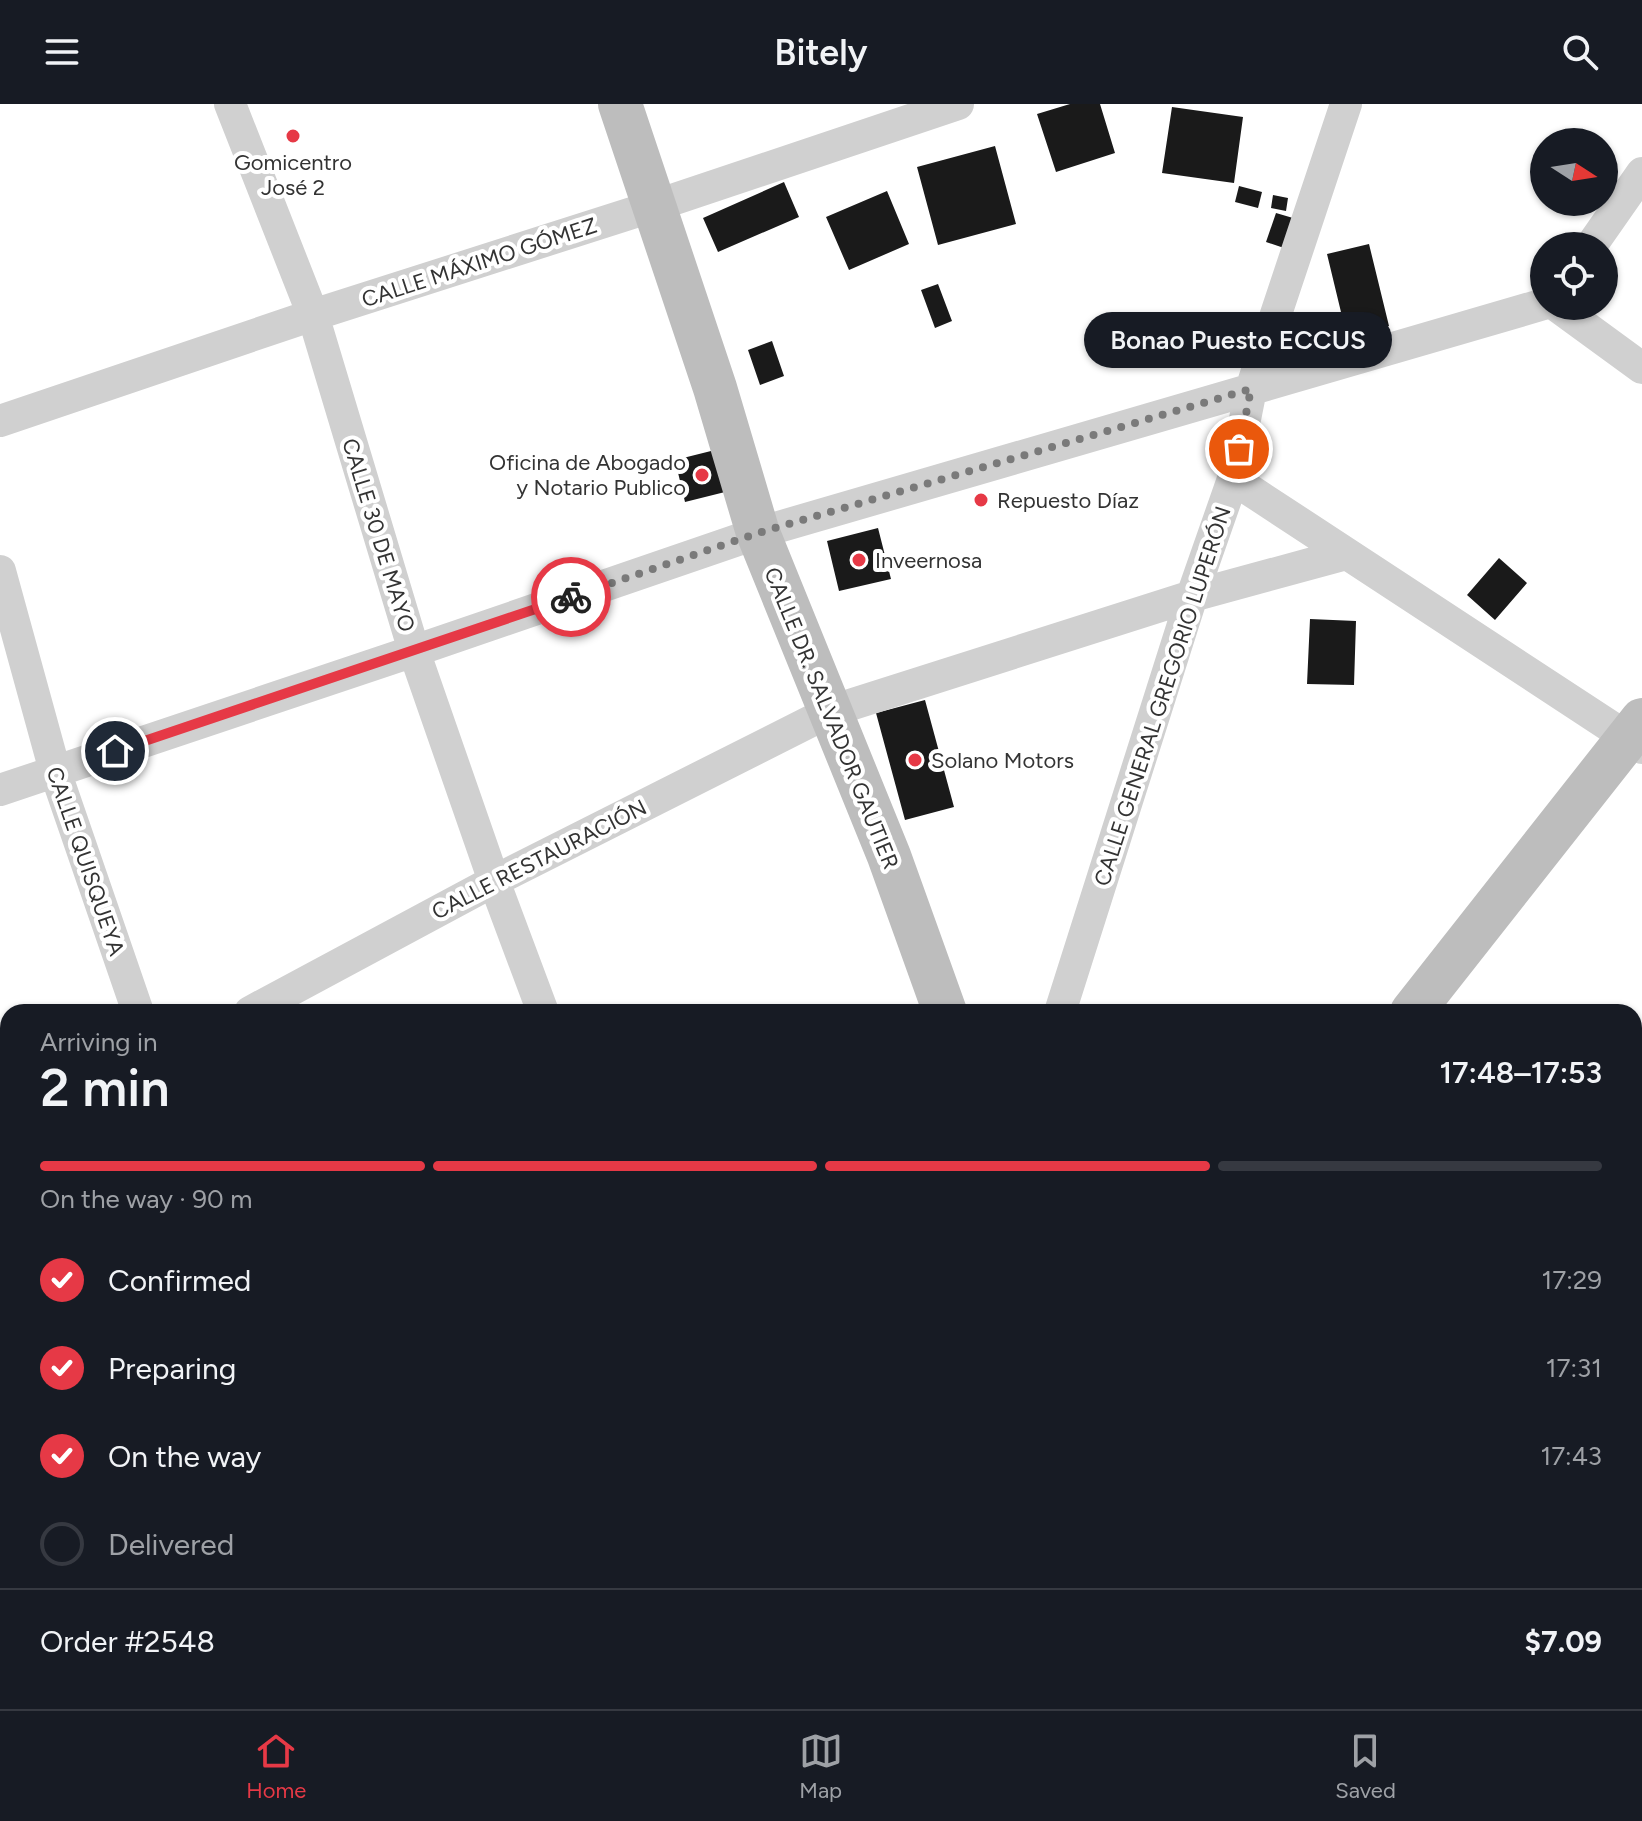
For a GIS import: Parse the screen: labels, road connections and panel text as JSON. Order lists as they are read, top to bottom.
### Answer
{
  "streets": {
    "main road": ["CALLE DR. SALVADOR GAUTIER"],
    "street": [
      "CALLE MÁXIMO GÓMEZ",
      "CALLE 30 DE MAYO",
      "CALLE GENERAL GREGORIO LUPERÓN",
      "CALLE RESTAURACIÓN",
      "CALLE QUISQUEYA"
    ]
  },
  "crossings": [
    ["CALLE MÁXIMO GÓMEZ", "CALLE 30 DE MAYO"],
    ["CALLE MÁXIMO GÓMEZ", "CALLE DR. SALVADOR GAUTIER"],
    ["CALLE 30 DE MAYO", "CALLE RESTAURACIÓN"],
    ["CALLE GENERAL GREGORIO LUPERÓN", "CALLE RESTAURACIÓN"],
    ["CALLE DR. SALVADOR GAUTIER", "CALLE RESTAURACIÓN"]
  ],
  "places": [
    "Gomicentro José 2",
    "Bonao Puesto ECCUS",
    "Oficina de Abogado y Notario Publico",
    "Repuesto Díaz",
    "Inveernosa",
    "Solano Motors"
  ],
  "north": "right",
  "page": {
    "header": "Bitely",
    "bubble": "Bonao Puesto ECCUS",
    "heading": ["2 min", "Arriving in", "17:48–17:53"],
    "panel": ["Order #2548", "$7.09"],
    "bar": "On the way · 90 m",
    "list": [
      ["Confirmed", "17:29"],
      ["Preparing", "17:31"],
      ["On the way", "17:43"],
      "Delivered"
    ],
    "tabs": ["Home", "Map", "Saved"]
  }
}
